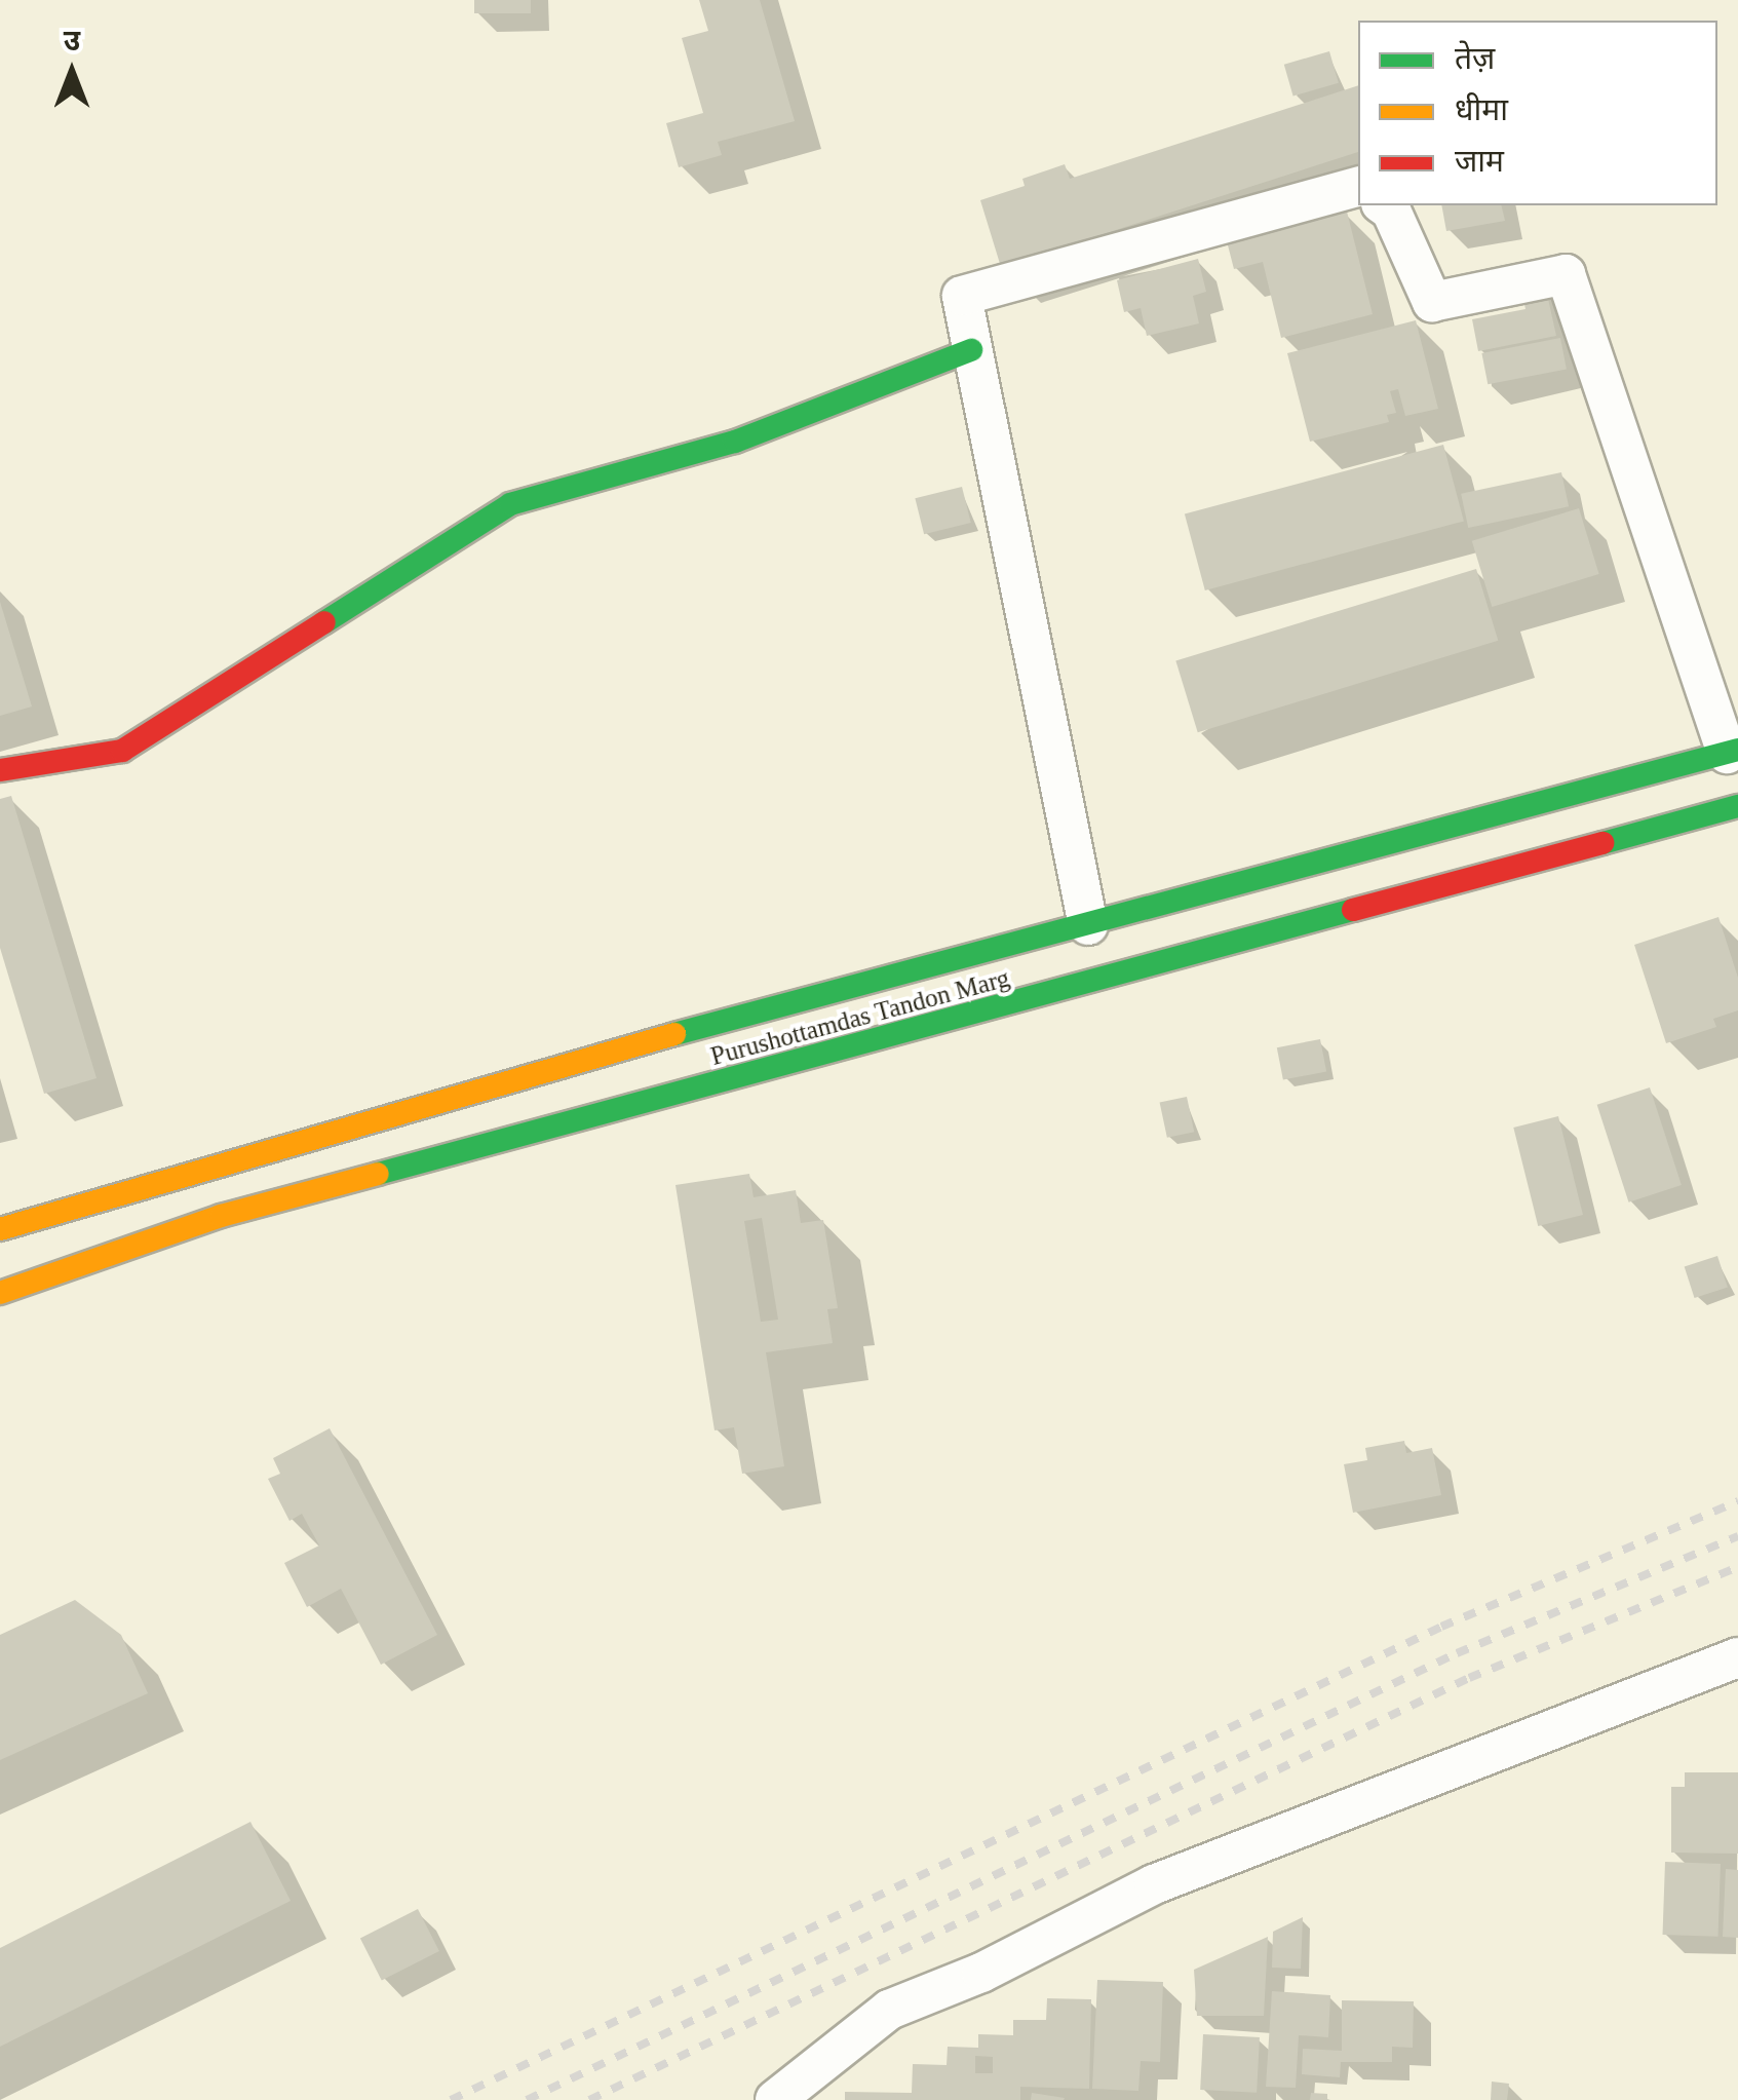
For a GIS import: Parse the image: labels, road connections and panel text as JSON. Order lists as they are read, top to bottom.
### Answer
{
  "streets": {
    "main road": ["Purushottamdas Tandon Marg"]
  },
  "legend": ["तेज़", "धीमा", "जाम"],
  "north": "top"
}
